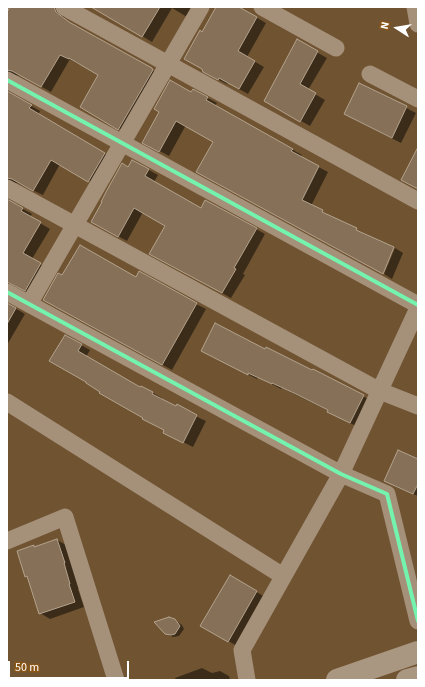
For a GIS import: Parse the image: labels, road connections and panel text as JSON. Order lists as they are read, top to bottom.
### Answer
{
  "scale_bar": "50 m",
  "north": "left"
}
